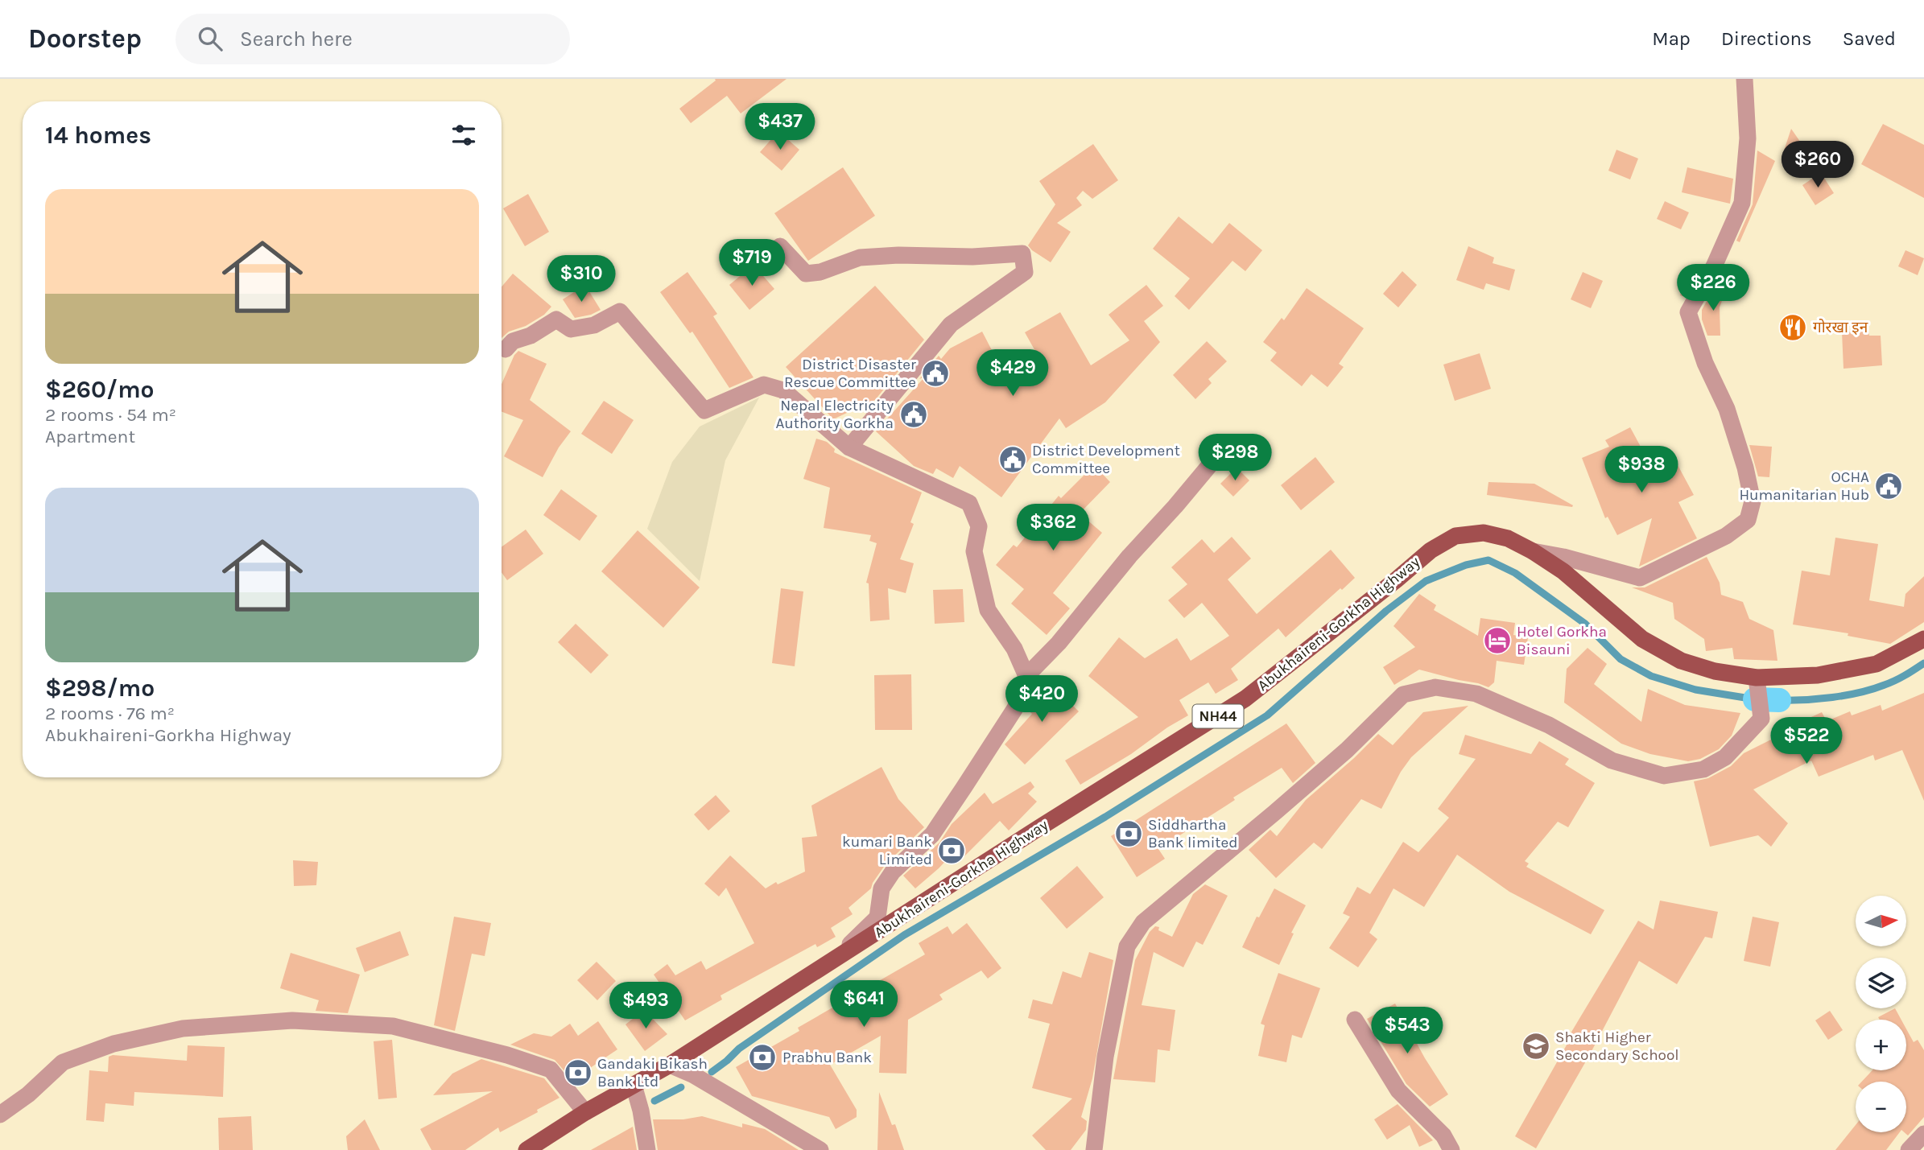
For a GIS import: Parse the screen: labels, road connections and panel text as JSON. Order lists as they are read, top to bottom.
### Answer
{
  "streets": {
    "main road": ["Abukhaireni-Gorkha Highway", "NH44"]
  },
  "places": {
    "restaurant": ["गोरखा इन"],
    "public building": [
      "District Disaster Rescue Committee",
      "Nepal Electricity Authority Gorkha",
      "District Development Committee",
      "OCHA Humanitarian Hub"
    ],
    "hotel": ["Hotel Gorkha Bisauni"],
    "bank": [
      "Siddhartha Bank limited",
      "kumari Bank Limited",
      "Prabhu Bank",
      "Gandaki Bikash Bank Ltd"
    ],
    "school or university": ["Shakti Higher Secondary School"]
  },
  "north": "right",
  "page": {
    "header": "Doorstep",
    "search": "Search here",
    "nav": ["Map", "Directions", "Saved"],
    "heading": "14 homes",
    "price": [
      "$437",
      "$260",
      "$719",
      "$310",
      "$226",
      "$429",
      "$298",
      "$938",
      "$362",
      "$420",
      "$522",
      "$641",
      "$493",
      "$543"
    ],
    "list": [
      {
        "name": "$260/mo",
        "note": "2 rooms · 54 m² · Apartment"
      },
      {
        "name": "$298/mo",
        "note": "2 rooms · 76 m² · Abukhaireni-Gorkha Highway"
      }
    ],
    "map_buttons": ["+", "−"]
  }
}
